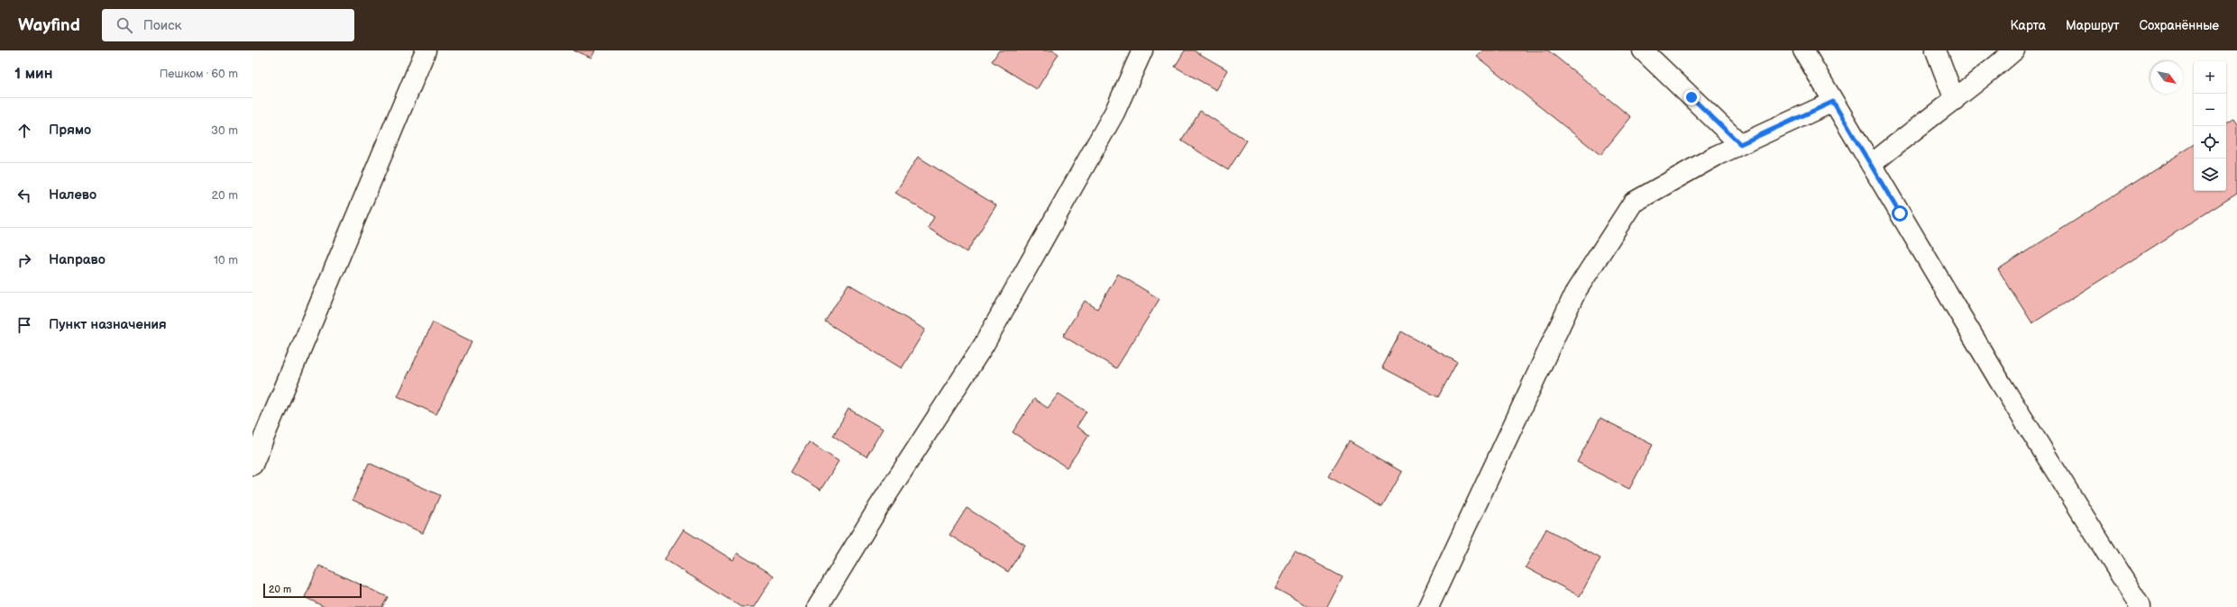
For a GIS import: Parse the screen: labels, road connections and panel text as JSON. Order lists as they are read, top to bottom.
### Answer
{
  "scale_bar": "20 m",
  "north": "bottom right",
  "page": {
    "header": "Wayfind",
    "search": "Поиск",
    "nav": ["Карта", "Маршрут", "Сохранённые"],
    "heading": ["1 мин", "Пешком · 60 m"],
    "map_buttons": ["+", "−"],
    "list": [
      ["Прямо", "30 m"],
      ["Налево", "20 m"],
      ["Направо", "10 m"],
      "Пункт назначения"
    ],
    "scale": "20 m"
  }
}
